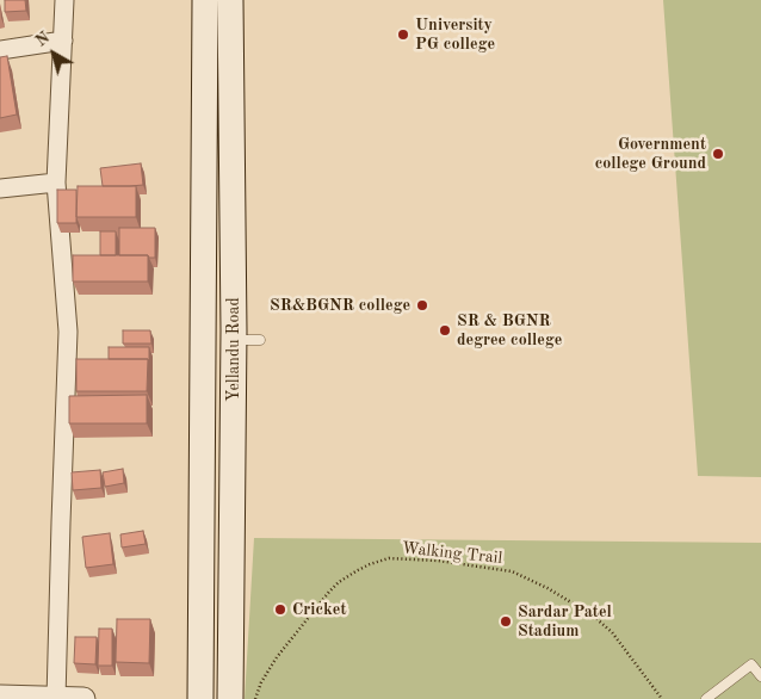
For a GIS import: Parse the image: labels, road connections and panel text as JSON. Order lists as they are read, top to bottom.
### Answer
{
  "streets": {
    "main road": ["Yellandu Road"],
    "path": ["Walking Trail"]
  },
  "places": [
    "University PG college",
    "Government college Ground",
    "SR&BGNR college",
    "SR & BGNR degree college",
    "Cricket",
    "Sardar Patel Stadium"
  ],
  "north": "top left"
}
